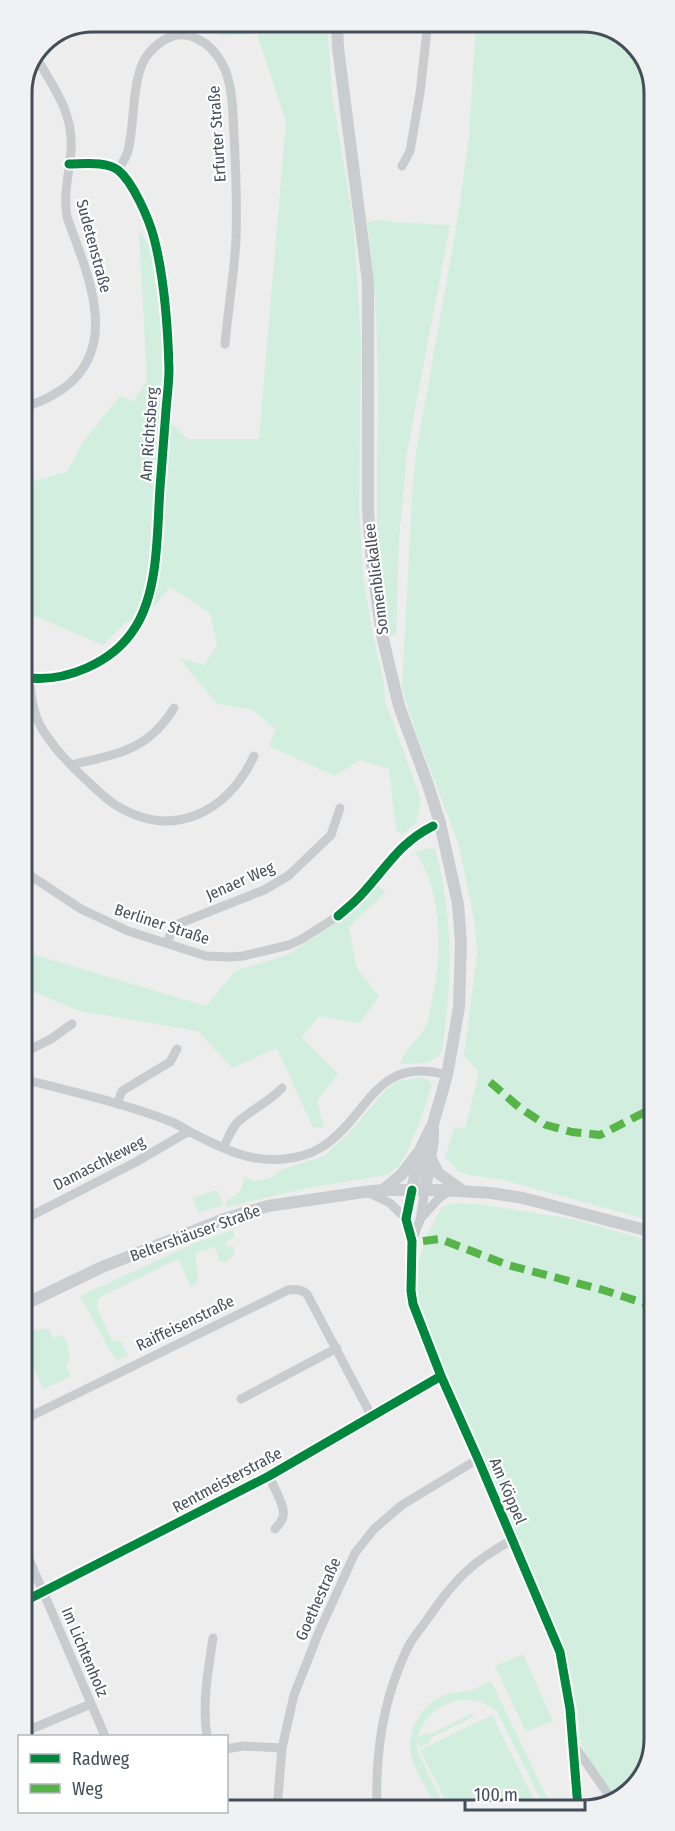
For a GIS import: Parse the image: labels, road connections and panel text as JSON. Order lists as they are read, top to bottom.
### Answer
{
  "streets": {
    "main road": ["Sonnenblickallee", "Beltershäuser Straße"],
    "street": [
      "Erfurter Straße",
      "Sudetenstraße",
      "Am Richtsberg",
      "Jenaer Weg",
      "Berliner Straße",
      "Damaschkeweg",
      "Raiffeisenstraße",
      "Rentmeisterstraße",
      "Am Köppel",
      "Goethestraße",
      "Im Lichtenholz"
    ]
  },
  "crossings": [
    ["Erfurter Straße", "Am Richtsberg"],
    ["Sonnenblickallee", "Berliner Straße"],
    ["Sonnenblickallee", "Beltershäuser Straße"],
    ["Sonnenblickallee", "Am Köppel"],
    ["Jenaer Weg", "Berliner Straße"],
    ["Beltershäuser Straße", "Am Köppel"],
    ["Raiffeisenstraße", "Rentmeisterstraße"],
    ["Rentmeisterstraße", "Am Köppel"],
    ["Rentmeisterstraße", "Im Lichtenholz"],
    ["Am Köppel", "Goethestraße"]
  ],
  "legend": ["Radweg", "Weg"],
  "scale_bar": "100 m"
}
